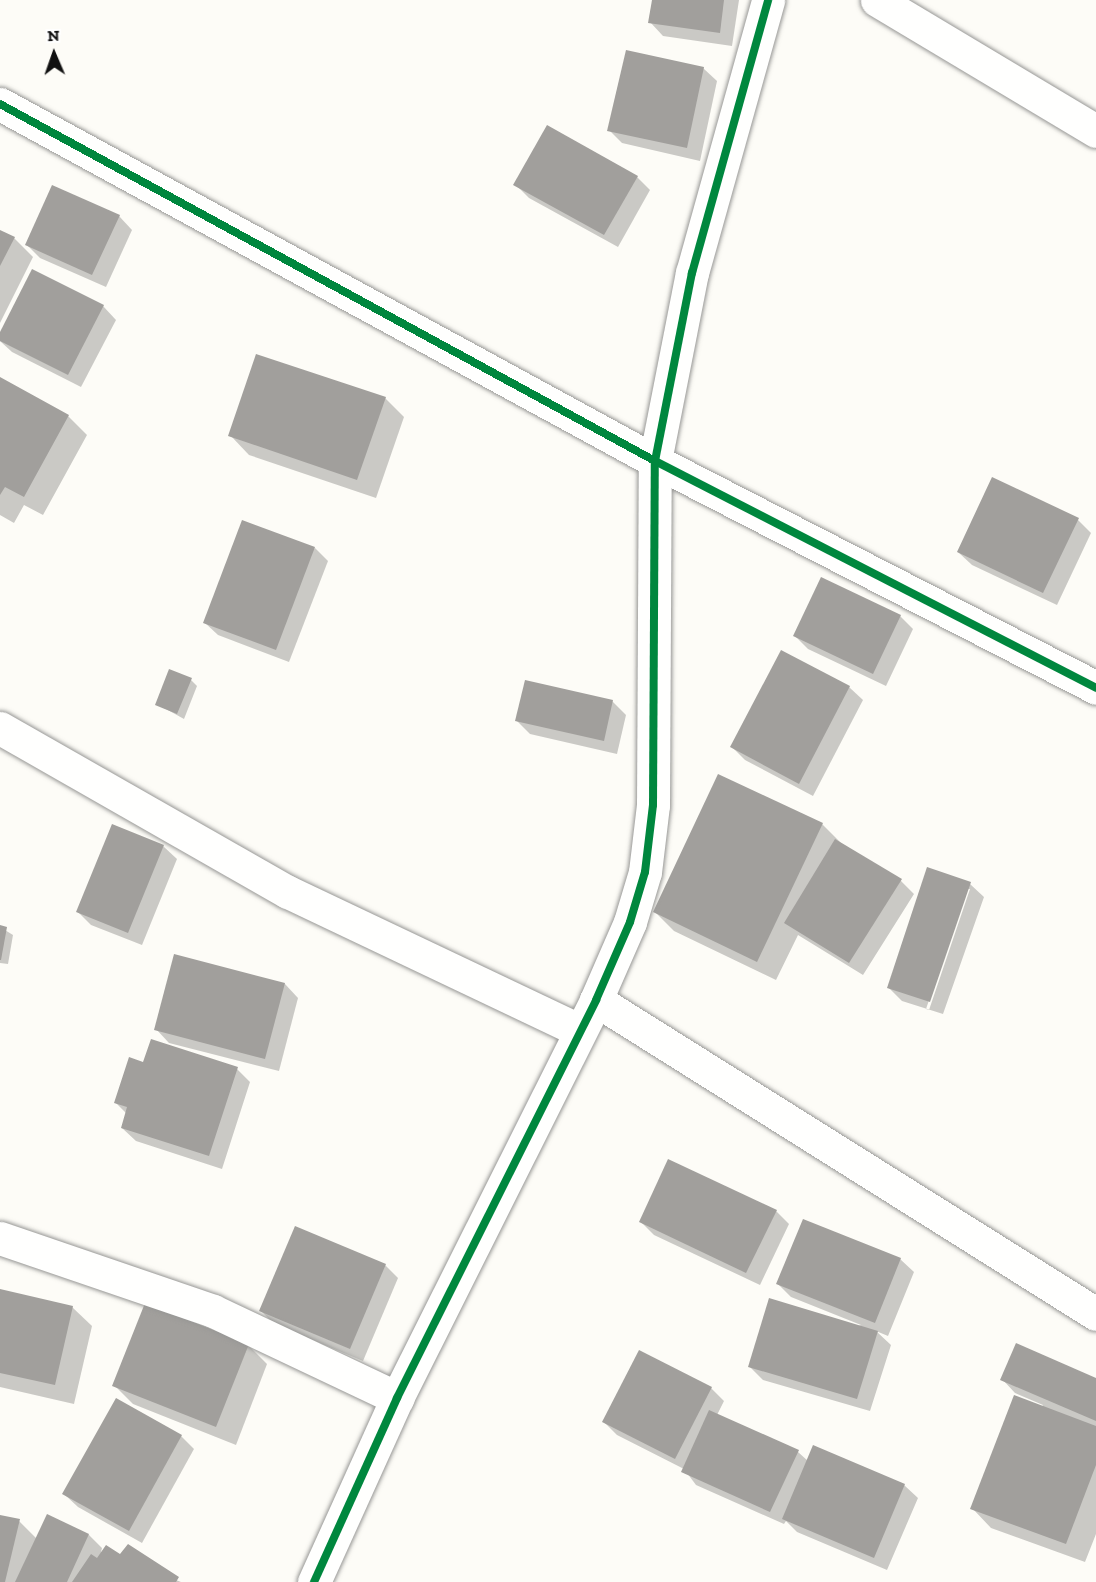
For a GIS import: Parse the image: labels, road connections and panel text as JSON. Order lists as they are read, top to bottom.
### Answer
{
  "north": "top"
}
